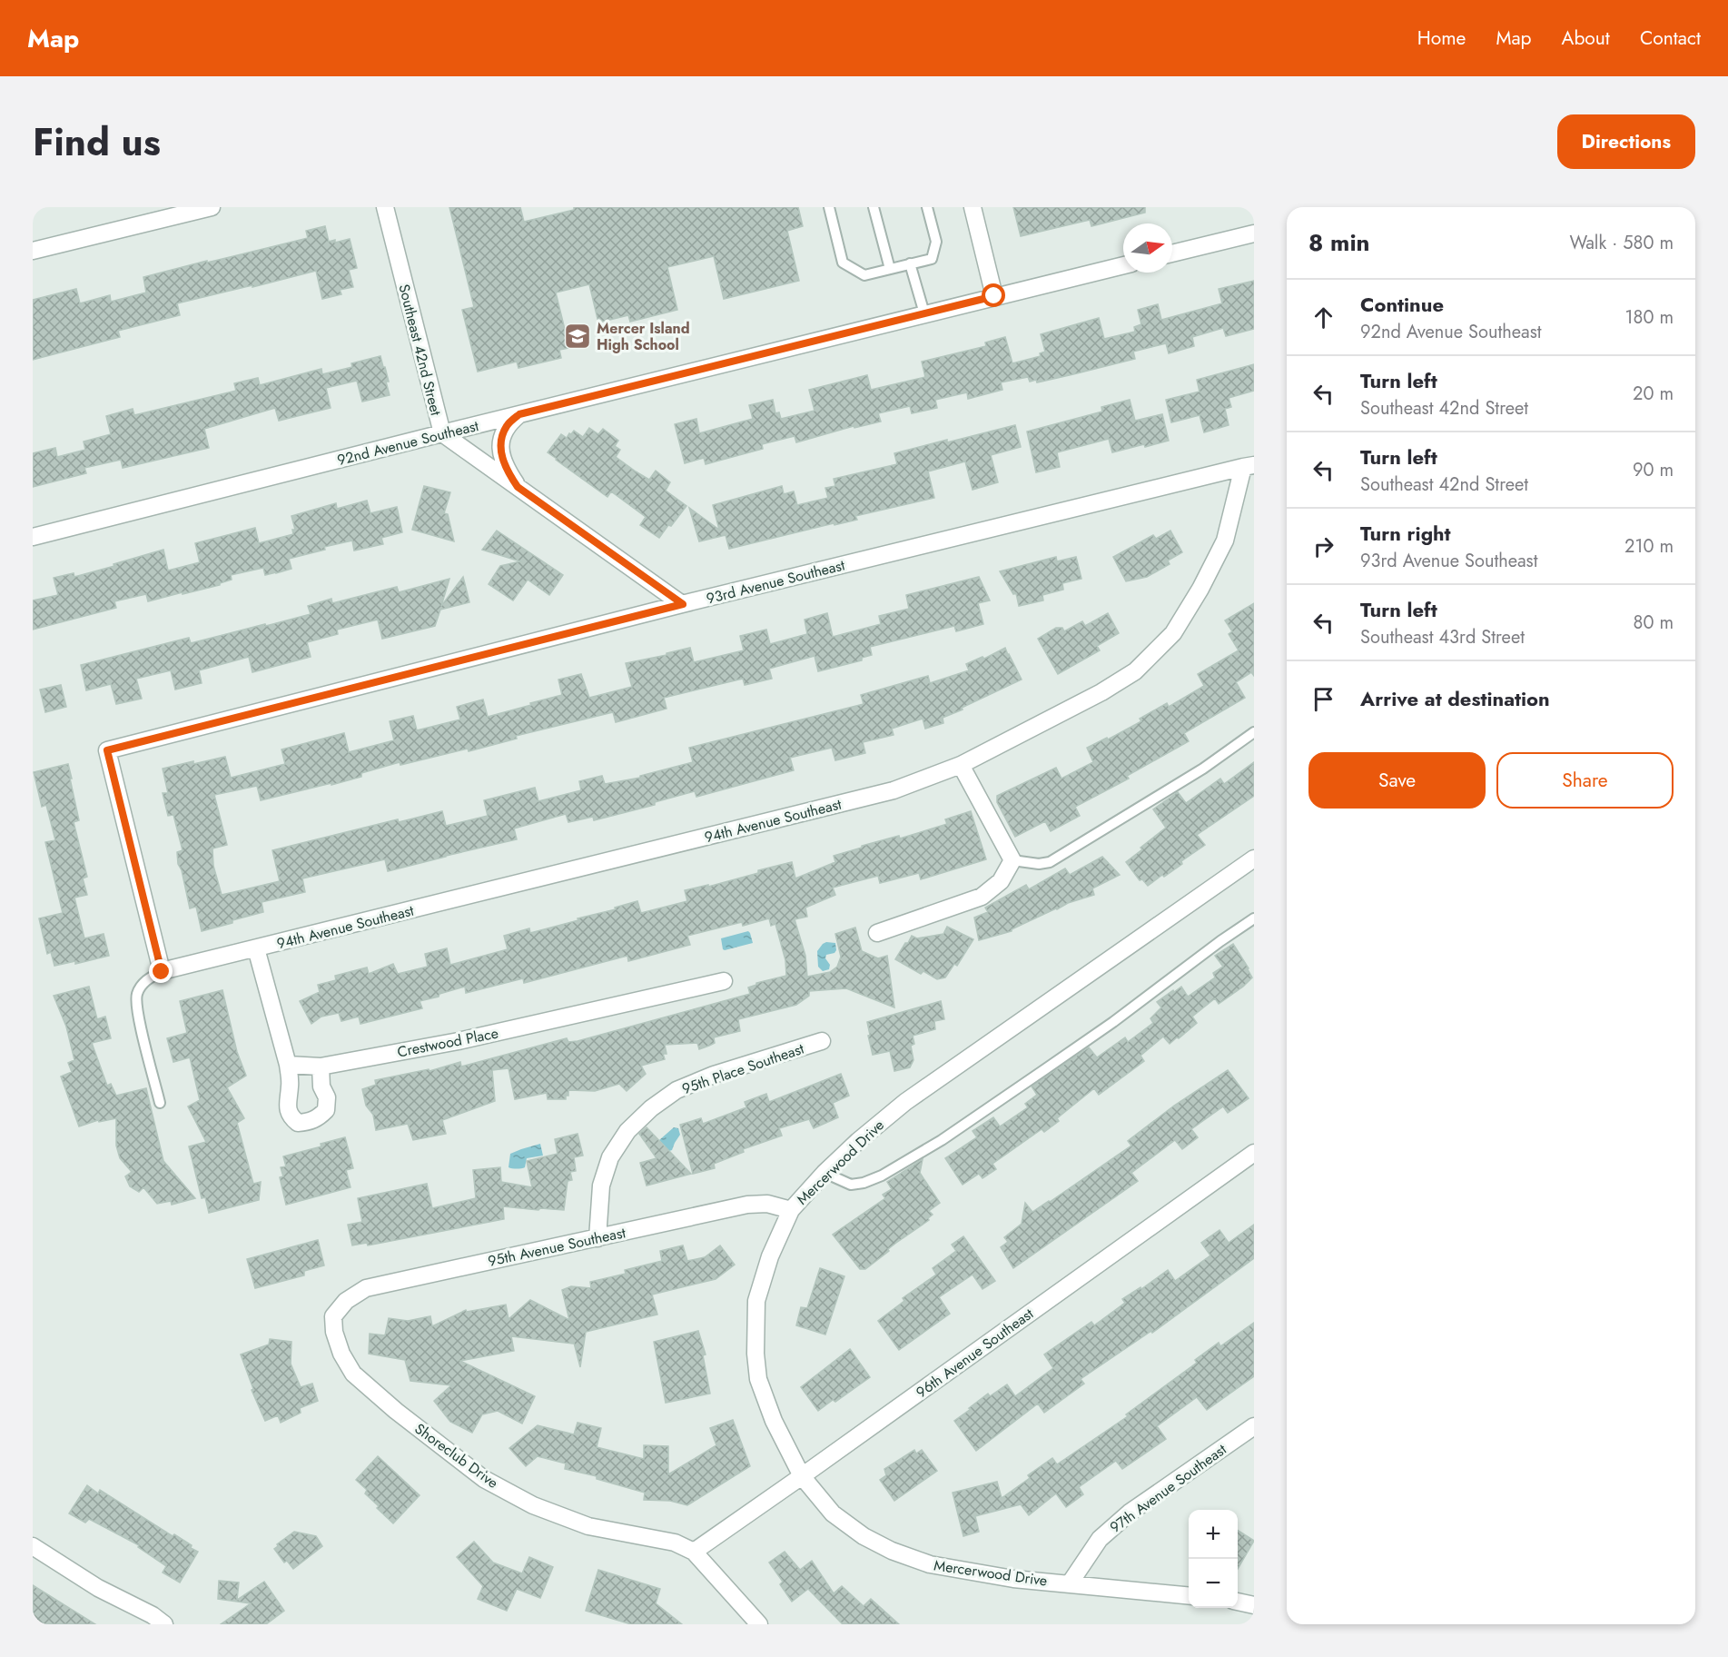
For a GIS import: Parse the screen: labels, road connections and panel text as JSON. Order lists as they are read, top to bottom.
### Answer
{
  "streets": {
    "street": [
      "Southeast 42nd Street",
      "92nd Avenue Southeast",
      "93rd Avenue Southeast",
      "94th Avenue Southeast",
      "Crestwood Place",
      "95th Place Southeast",
      "Mercerwood Drive",
      "95th Avenue Southeast",
      "96th Avenue Southeast",
      "Shoreclub Drive",
      "97th Avenue Southeast"
    ]
  },
  "crossings": [
    ["Southeast 42nd Street", "92nd Avenue Southeast"],
    ["Southeast 42nd Street", "93rd Avenue Southeast"],
    ["93rd Avenue Southeast", "94th Avenue Southeast"],
    ["95th Place Southeast", "95th Avenue Southeast"],
    ["Mercerwood Drive", "95th Avenue Southeast"],
    ["Mercerwood Drive", "96th Avenue Southeast"],
    ["Mercerwood Drive", "97th Avenue Southeast"],
    ["95th Avenue Southeast", "Shoreclub Drive"],
    ["96th Avenue Southeast", "Shoreclub Drive"]
  ],
  "places": {
    "school or university": ["Mercer Island High School"]
  },
  "north": "right",
  "page": {
    "header": "Map",
    "nav": [
      "Home",
      "Map",
      "About",
      "Contact"
    ],
    "title": "Find us",
    "buttons": [
      "Directions",
      ["Save", "Share"]
    ],
    "heading": ["8 min", "Walk · 580 m"],
    "list": [
      ["Continue", "92nd Avenue Southeast", "180 m"],
      ["Turn left", "Southeast 42nd Street", "20 m"],
      ["Turn left", "Southeast 42nd Street", "90 m"],
      ["Turn right", "93rd Avenue Southeast", "210 m"],
      ["Turn left", "Southeast 43rd Street", "80 m"],
      "Arrive at destination"
    ],
    "map_buttons": ["+", "−"]
  }
}
